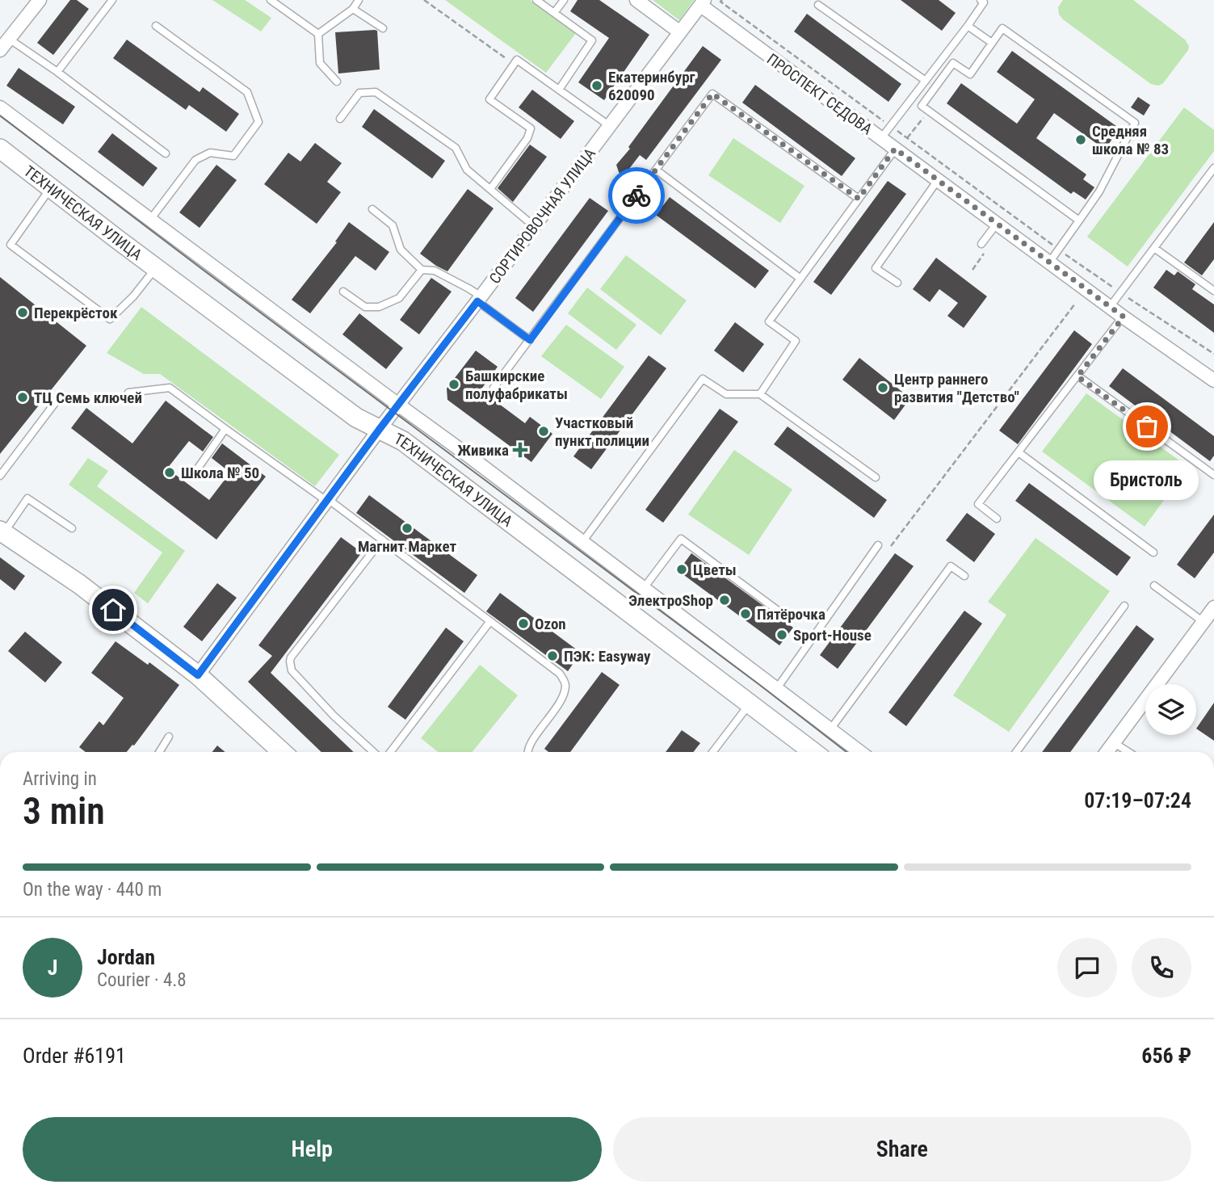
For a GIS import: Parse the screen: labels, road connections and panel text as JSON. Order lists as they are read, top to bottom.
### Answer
{
  "streets": {
    "main road": ["ТЕХНИЧЕСКАЯ УЛИЦА"],
    "street": ["ПРОСПЕКТ СЕДОВА", "СОРТИРОВОЧНАЯ УЛИЦА"]
  },
  "crossings": [
    ["ПРОСПЕКТ СЕДОВА", "СОРТИРОВОЧНАЯ УЛИЦА"],
    ["ТЕХНИЧЕСКАЯ УЛИЦА", "СОРТИРОВОЧНАЯ УЛИЦА"]
  ],
  "places": {
    "other": [
      "Екатеринбург 620090",
      "Средняя школа № 83",
      "Перекрёсток",
      "Башкирские полуфабрикаты",
      "Центр раннего развития \"Детство\"",
      "ТЦ Семь ключей",
      "Бристоль",
      "Участковый пункт полиции",
      "Школа № 50",
      "Магнит Маркет",
      "Цветы",
      "ЭлектроShop",
      "Пятёрочка",
      "Ozon",
      "Sport-House",
      "ПЭК: Easyway"
    ],
    "health": ["Живика"]
  },
  "page": {
    "bubble": "Бристоль",
    "heading": ["3 min", "Arriving in", "07:19–07:24"],
    "panel": [
      "Jordan",
      "Courier · 4.8",
      "Order #6191",
      "656 ₽"
    ],
    "bar": "On the way · 440 m",
    "round": "J",
    "buttons": ["Help", "Share"]
  }
}
